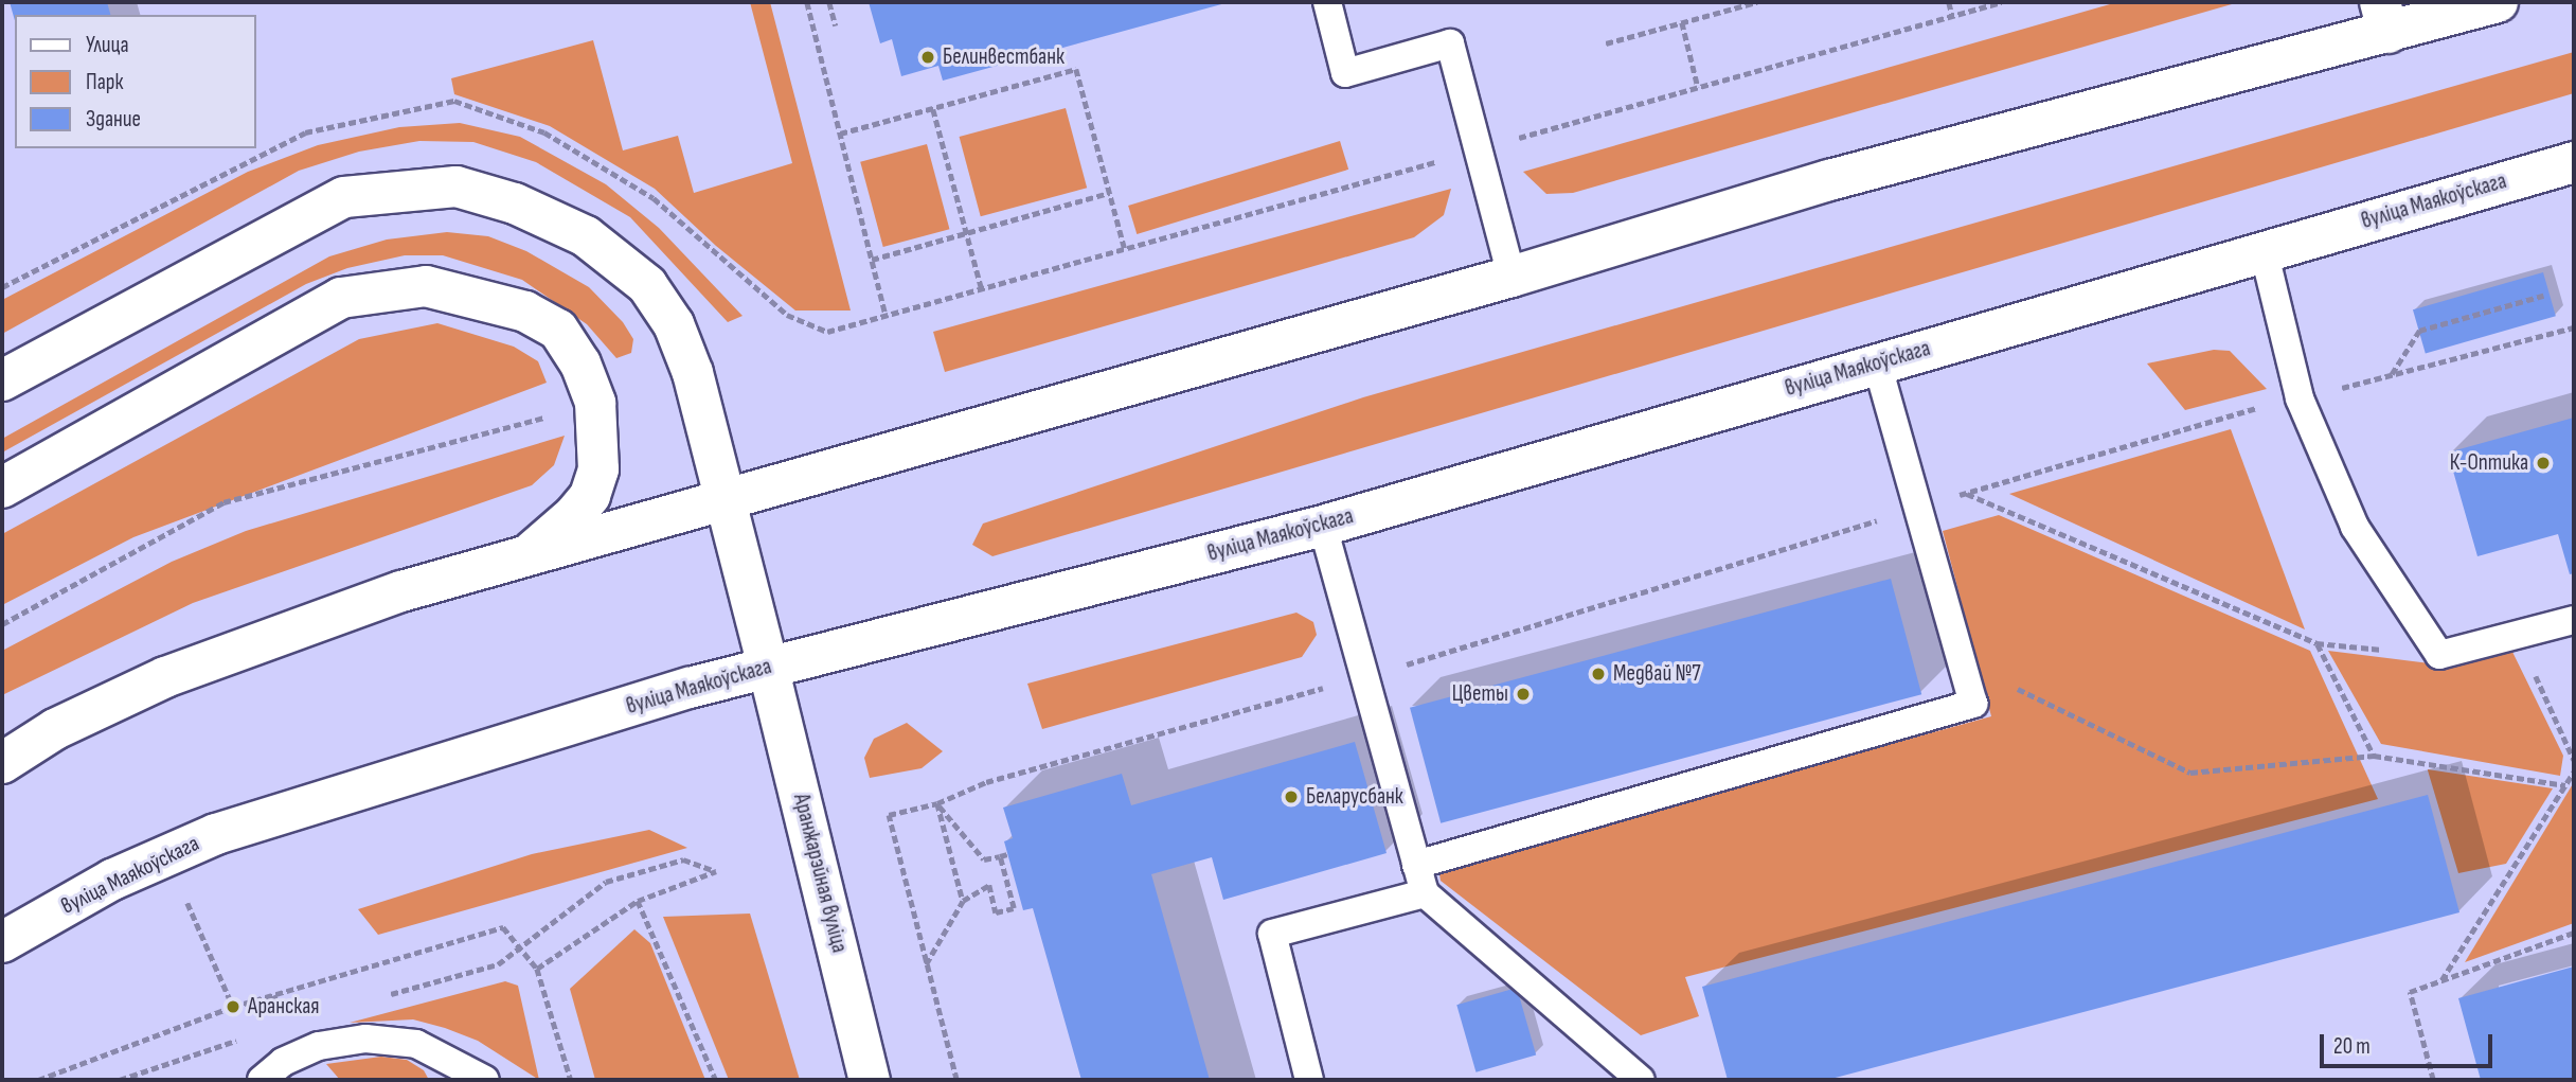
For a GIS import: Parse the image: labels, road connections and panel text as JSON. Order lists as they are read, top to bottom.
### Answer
{
  "streets": {
    "main road": ["вуліца Маякоўскага", "Аранжарэйная вуліца"]
  },
  "crossings": [
    ["вуліца Маякоўскага", "Аранжарэйная вуліца"]
  ],
  "places": [
    "Белинвестбанк",
    "К-Оптика",
    "Медвай №7",
    "Цветы",
    "Беларусбанк",
    "Аранская"
  ],
  "legend": ["Улица", "Парк", "Здание"],
  "scale_bar": "20 m"
}
